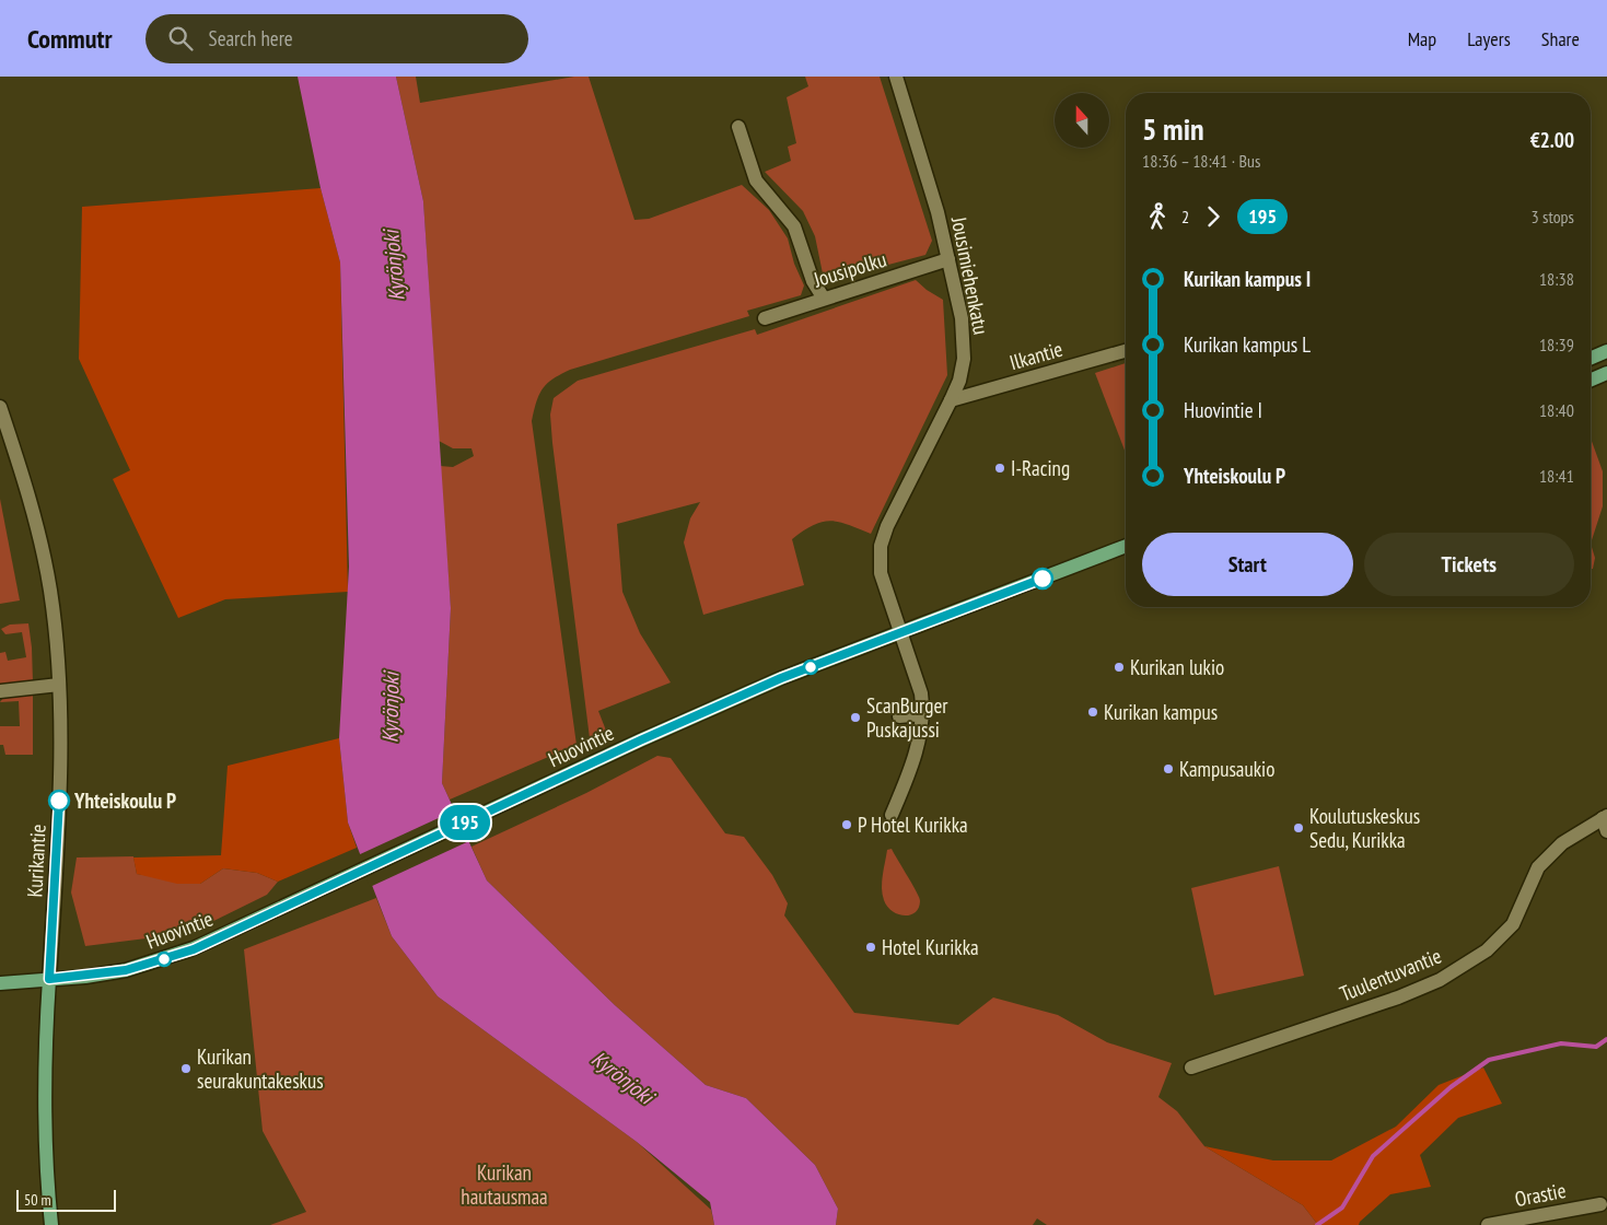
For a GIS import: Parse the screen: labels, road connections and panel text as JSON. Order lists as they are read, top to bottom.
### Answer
{
  "streets": {
    "main road": ["Huovintie", "Kurikantie"],
    "street": [
      "Jousipolku",
      "Jousimiehenkatu",
      "Ilkantie",
      "Tuulentuvantie",
      "Orastie"
    ]
  },
  "crossings": [
    ["Jousipolku", "Jousimiehenkatu"],
    ["Jousimiehenkatu", "Ilkantie"],
    ["Jousimiehenkatu", "Huovintie"],
    ["Huovintie", "Kurikantie"]
  ],
  "water": ["Kyrönjoki"],
  "parks": ["Kurikan hautausmaa"],
  "places": [
    "I-Racing",
    "Kurikan lukio",
    "Kurikan kampus",
    "ScanBurger Puskajussi",
    "Kampusaukio",
    "Yhteiskoulu P",
    "P Hotel Kurikka",
    "Koulutuskeskus Sedu, Kurikka",
    "Hotel Kurikka",
    "Kurikan seurakuntakeskus"
  ],
  "lines": ["bus line 195"],
  "scale_bar": "50 m",
  "north": "top",
  "page": {
    "header": "Commutr",
    "search": "Search here",
    "nav": ["Map", "Layers", "Share"],
    "on_map": "195",
    "heading": ["5 min", "18:36 – 18:41 · Bus", "€2.00"],
    "legs": ["2", "195", "3 stops"],
    "list": [
      {
        "name": "Kurikan kampus I",
        "value": "18:38"
      },
      {
        "name": "Kurikan kampus L",
        "value": "18:39"
      },
      {
        "name": "Huovintie I",
        "value": "18:40"
      },
      {
        "name": "Yhteiskoulu P",
        "value": "18:41"
      }
    ],
    "buttons": ["Start", "Tickets"],
    "scale": "50 m"
  }
}
